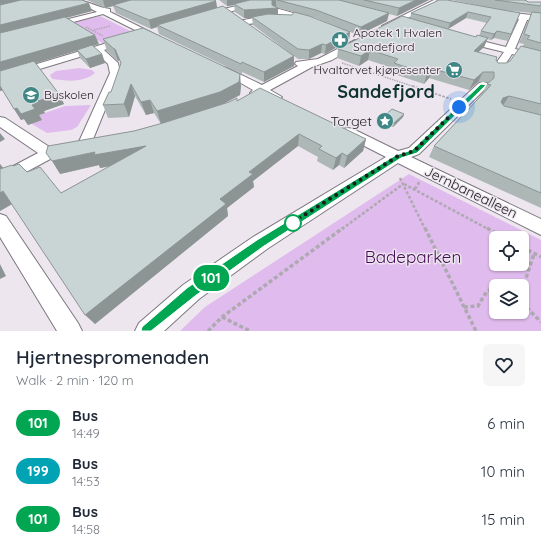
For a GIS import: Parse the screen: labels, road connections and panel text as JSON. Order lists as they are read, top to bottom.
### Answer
{
  "streets": {
    "street": ["Jernbanealleen"]
  },
  "districts": ["Sandefjord"],
  "parks": ["Badeparken"],
  "places": {
    "pharmacy": ["Apotek 1 Hvalen Sandefjord"],
    "supermarket": ["Hvaltorvet kjøpesenter"],
    "school or university": ["Byskolen"],
    "place": ["Torget"]
  },
  "lines": ["bus line 101"],
  "page": {
    "on_map": "101",
    "heading": ["Hjertnespromenaden", "Walk · 2 min · 120 m"],
    "list": [
      {
        "mark": "101",
        "name": "Bus",
        "note": "14:49",
        "value": "6 min"
      },
      {
        "mark": "199",
        "name": "Bus",
        "note": "14:53",
        "value": "10 min"
      },
      {
        "mark": "101",
        "name": "Bus",
        "note": "14:58",
        "value": "15 min"
      }
    ]
  }
}
